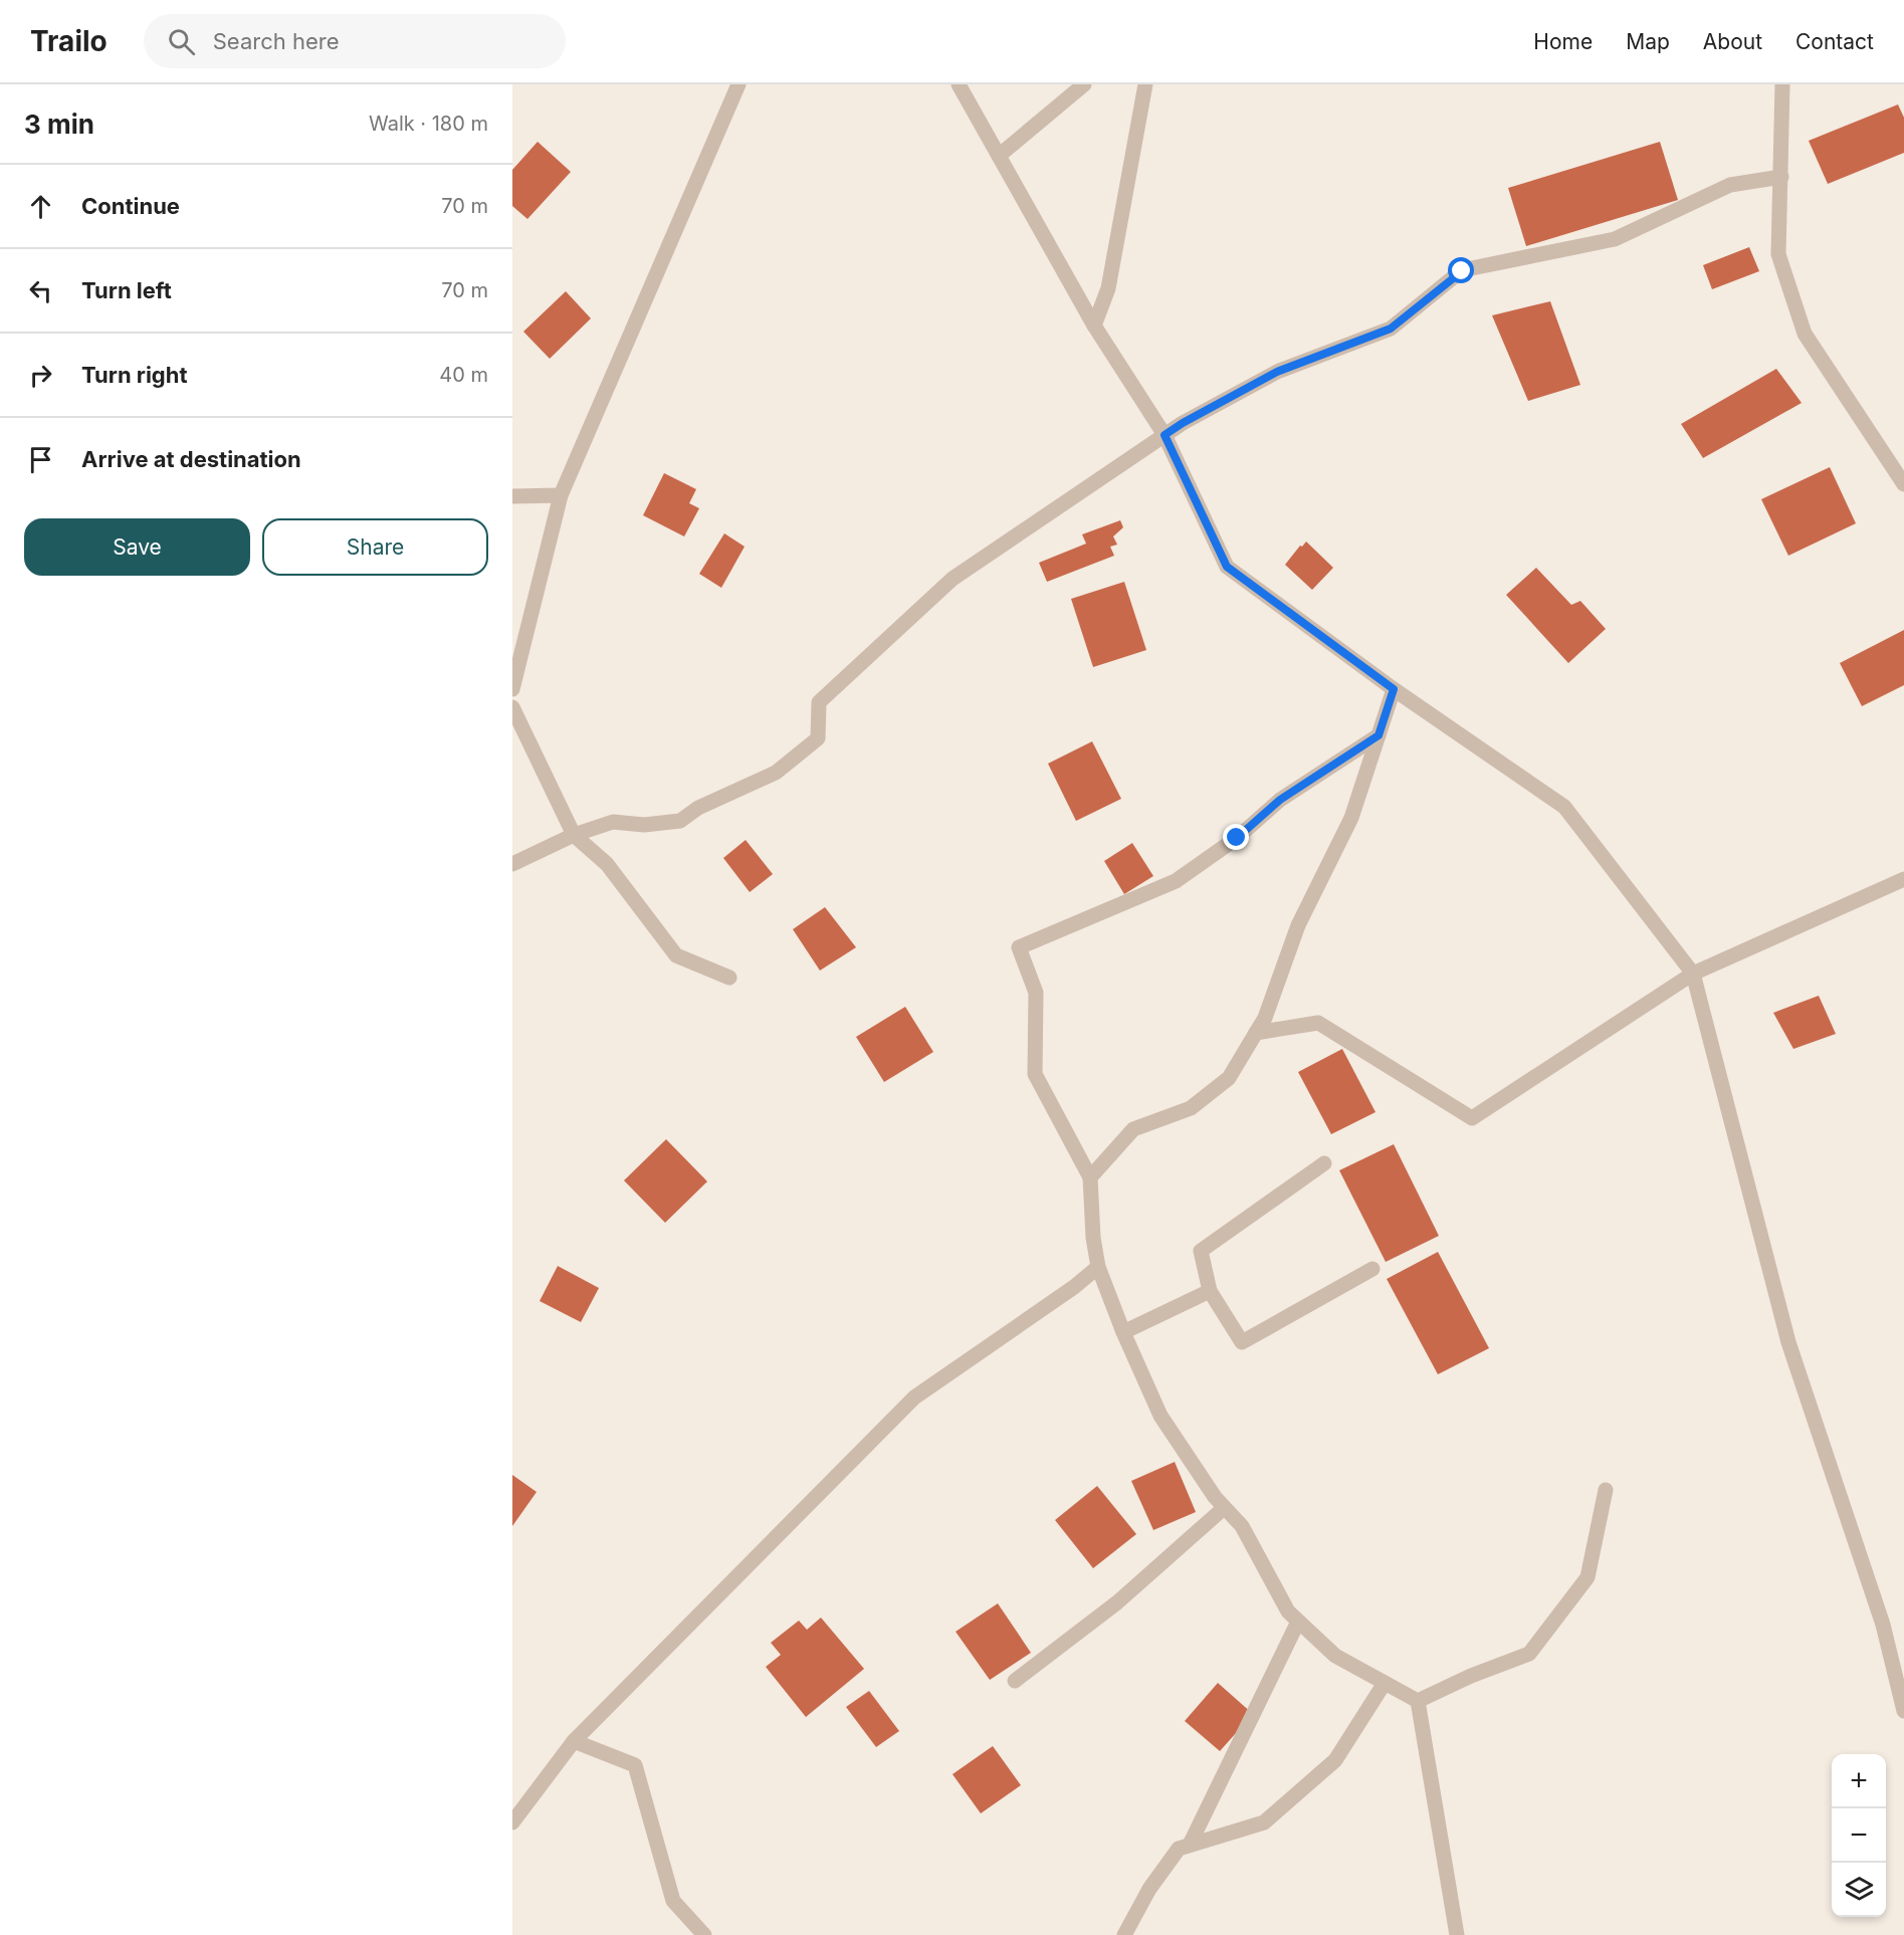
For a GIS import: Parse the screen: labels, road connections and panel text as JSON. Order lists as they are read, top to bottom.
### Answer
{
  "page": {
    "header": "Trailo",
    "search": "Search here",
    "nav": [
      "Home",
      "Map",
      "About",
      "Contact"
    ],
    "heading": ["3 min", "Walk · 180 m"],
    "list": [
      ["Continue", "70 m"],
      ["Turn left", "70 m"],
      ["Turn right", "40 m"],
      "Arrive at destination"
    ],
    "buttons": ["Save", "Share"],
    "map_buttons": ["+", "−"]
  }
}
